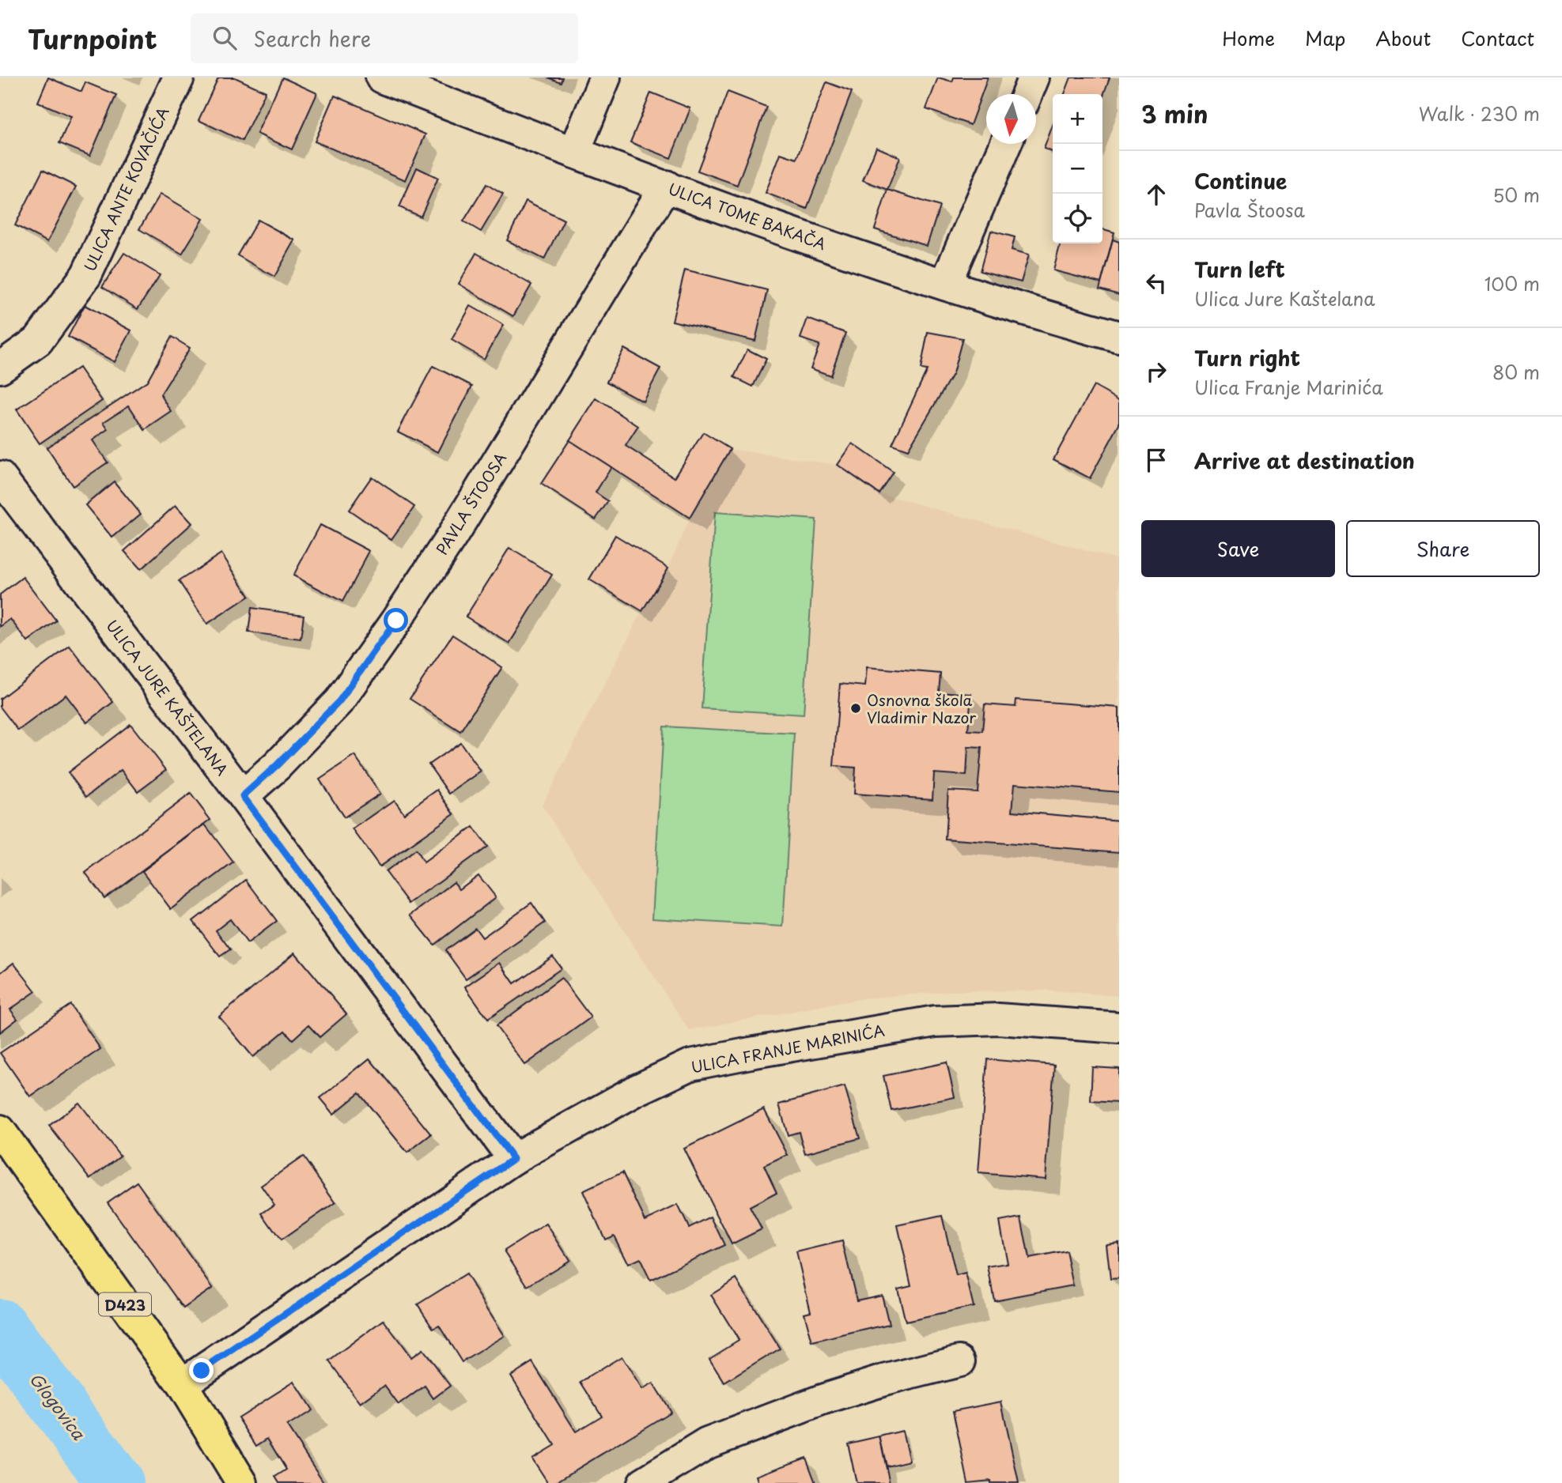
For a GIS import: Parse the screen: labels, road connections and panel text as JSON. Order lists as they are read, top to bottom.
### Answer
{
  "streets": {
    "main road": ["D423"],
    "street": [
      "ULICA ANTE KOVAČIĆA",
      "ULICA TOME BAKAČA",
      "PAVLA ŠTOOSA",
      "ULICA JURE KAŠTELANA",
      "ULICA FRANJE MARINIĆA"
    ]
  },
  "crossings": [
    ["ULICA TOME BAKAČA", "PAVLA ŠTOOSA"],
    ["PAVLA ŠTOOSA", "ULICA JURE KAŠTELANA"],
    ["ULICA JURE KAŠTELANA", "ULICA FRANJE MARINIĆA"],
    ["ULICA FRANJE MARINIĆA", "D423"]
  ],
  "water": ["Glogovica"],
  "places": ["Osnovna škola Vladimir Nazor"],
  "north": "bottom",
  "page": {
    "header": "Turnpoint",
    "search": "Search here",
    "nav": [
      "Home",
      "Map",
      "About",
      "Contact"
    ],
    "heading": ["3 min", "Walk · 230 m"],
    "map_buttons": ["+", "−"],
    "list": [
      ["Continue", "Pavla Štoosa", "50 m"],
      ["Turn left", "Ulica Jure Kaštelana", "100 m"],
      ["Turn right", "Ulica Franje Marinića", "80 m"],
      "Arrive at destination"
    ],
    "buttons": ["Save", "Share"]
  }
}
